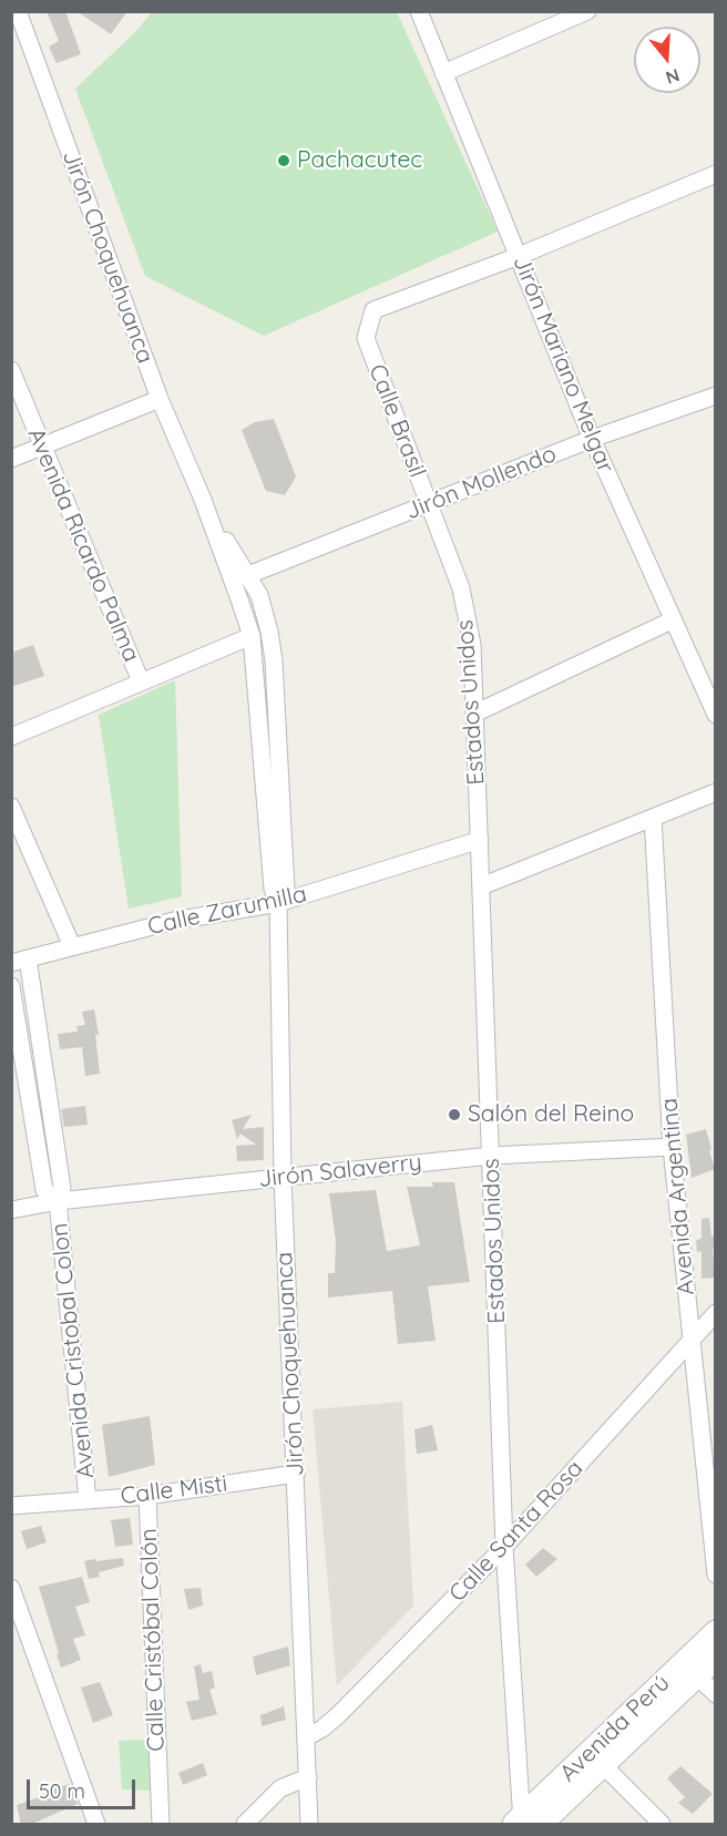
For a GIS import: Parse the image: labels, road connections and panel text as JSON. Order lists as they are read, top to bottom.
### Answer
{
  "streets": {
    "main road": ["Avenida Perú"],
    "street": [
      "Jirón Choquehuanca",
      "Jirón Mariano Melgar",
      "Calle Brasil",
      "Jirón Mollendo",
      "Avenida Ricardo Palma",
      "Estados Unidos",
      "Calle Zarumilla",
      "Jirón Salaverry",
      "Avenida Argentina",
      "Avenida Cristobal Colon",
      "Calle Misti",
      "Calle Santa Rosa",
      "Calle Cristóbal Colón"
    ]
  },
  "crossings": [
    ["Jirón Choquehuanca", "Jirón Mollendo"],
    ["Jirón Choquehuanca", "Calle Zarumilla"],
    ["Jirón Choquehuanca", "Jirón Salaverry"],
    ["Jirón Choquehuanca", "Calle Misti"],
    ["Jirón Choquehuanca", "Calle Santa Rosa"],
    ["Jirón Mariano Melgar", "Calle Brasil"],
    ["Jirón Mariano Melgar", "Jirón Mollendo"],
    ["Calle Brasil", "Jirón Mollendo"],
    ["Calle Brasil", "Estados Unidos"],
    ["Jirón Mollendo", "Estados Unidos"],
    ["Estados Unidos", "Calle Zarumilla"],
    ["Estados Unidos", "Jirón Salaverry"],
    ["Estados Unidos", "Calle Santa Rosa"],
    ["Estados Unidos", "Avenida Perú"],
    ["Calle Zarumilla", "Avenida Cristobal Colon"],
    ["Jirón Salaverry", "Avenida Argentina"],
    ["Jirón Salaverry", "Avenida Cristobal Colon"],
    ["Avenida Argentina", "Calle Santa Rosa"],
    ["Avenida Cristobal Colon", "Calle Misti"],
    ["Calle Misti", "Calle Cristóbal Colón"]
  ],
  "places": ["Pachacutec", "Salón del Reino"],
  "scale_bar": "50 m",
  "north": "bottom"
}
